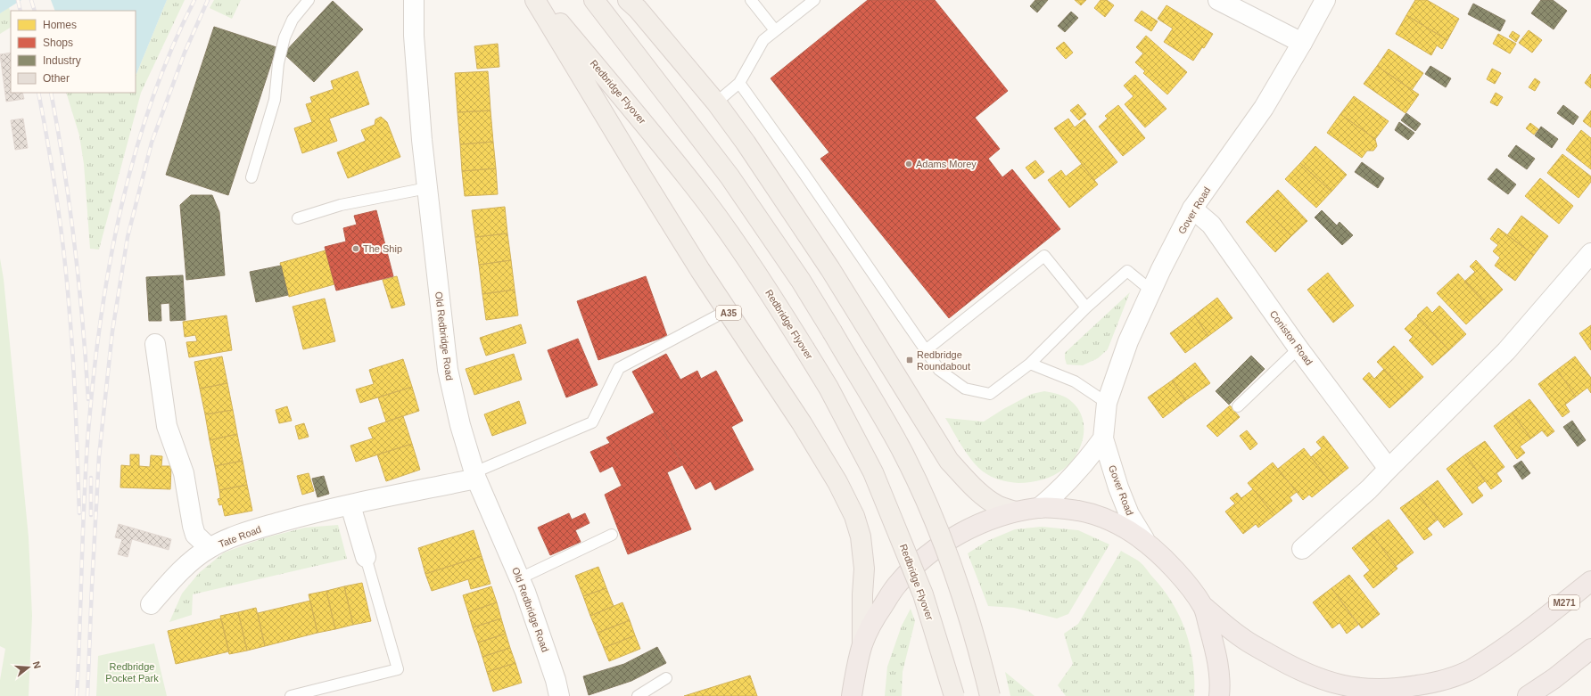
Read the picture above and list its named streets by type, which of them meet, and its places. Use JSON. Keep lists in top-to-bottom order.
{
  "streets": {
    "highway": ["M271"],
    "main road": ["Redbridge Flyover", "A35"],
    "street": [
      "Gover Road",
      "Old Redbridge Road",
      "Coniston Road",
      "Tate Road"
    ]
  },
  "crossings": [
    ["Gover Road", "Coniston Road"],
    ["Old Redbridge Road", "Tate Road"]
  ],
  "parks": ["Redbridge Pocket Park"],
  "places": {
    "other": ["Adams Morey", "The Ship"],
    "transit": ["Redbridge Roundabout"]
  },
  "legend": [
    "Homes",
    "Shops",
    "Industry",
    "Other"
  ],
  "north": "right"
}
